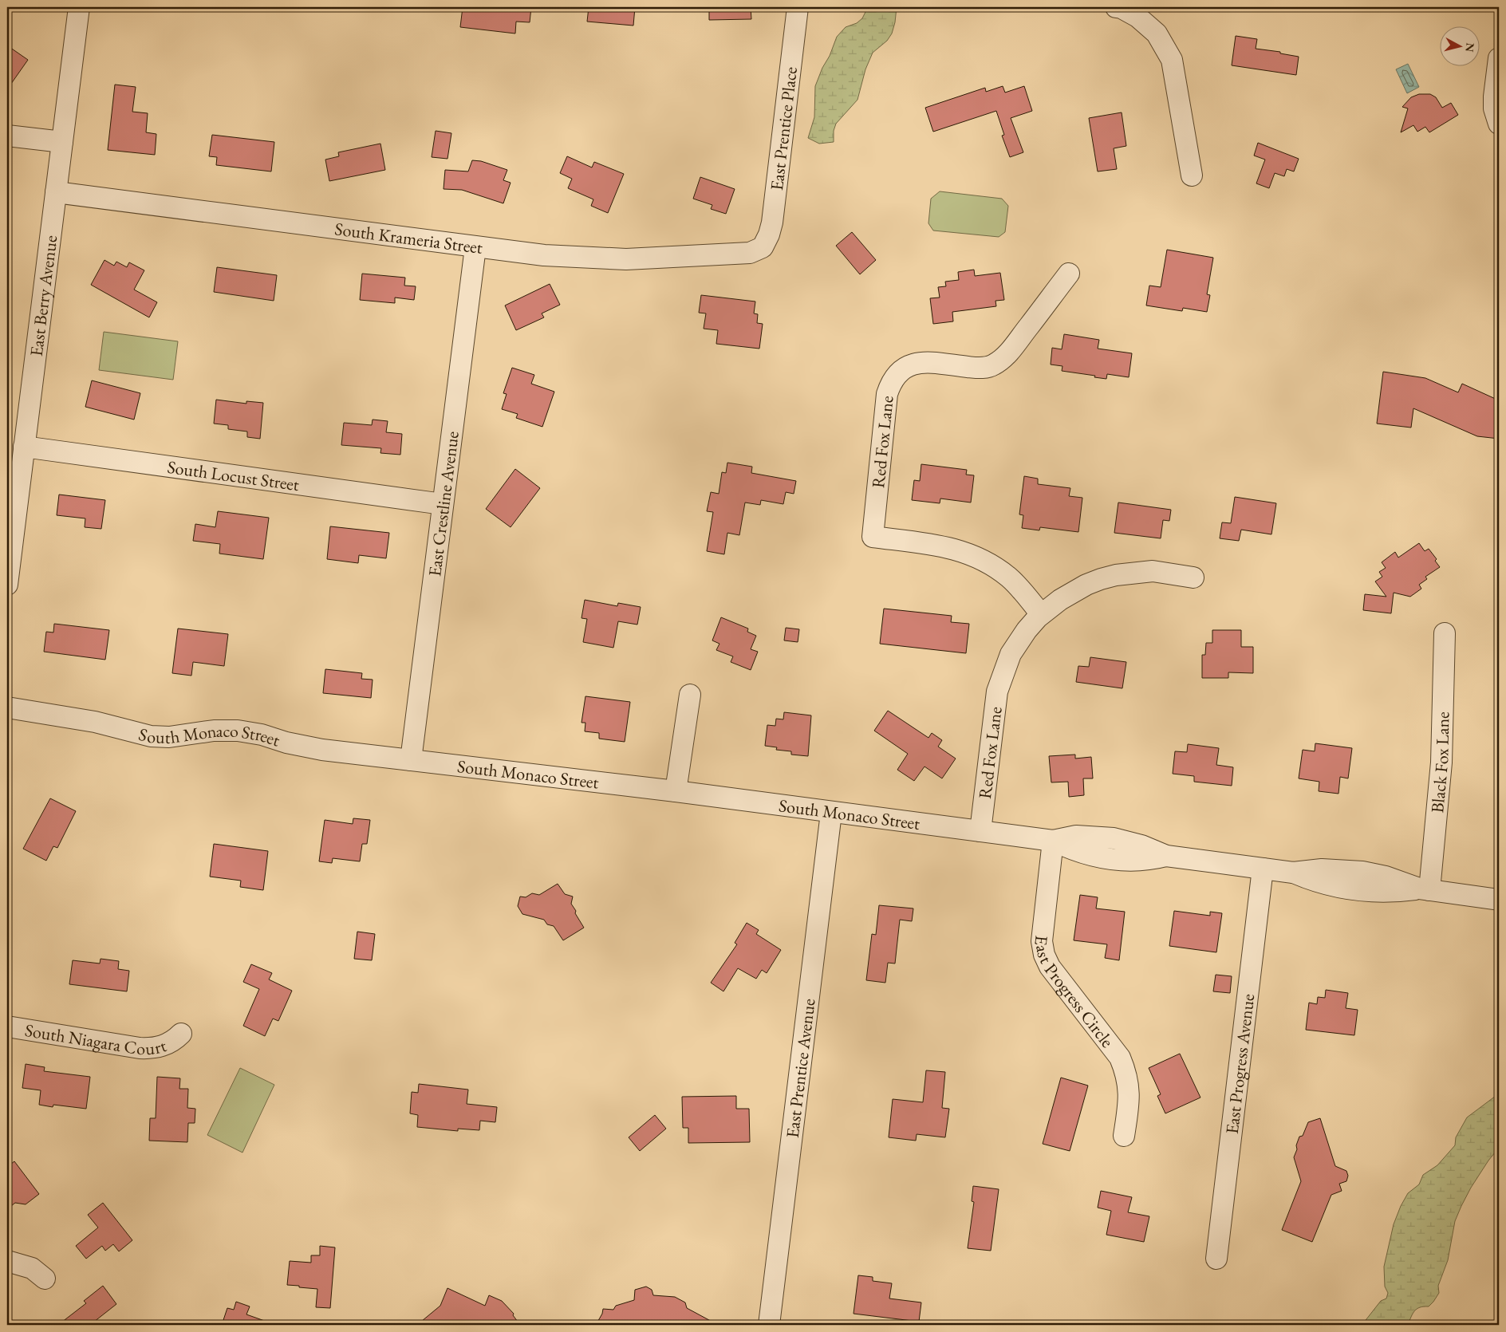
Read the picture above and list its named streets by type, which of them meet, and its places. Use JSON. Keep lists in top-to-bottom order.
{
  "streets": {
    "street": [
      "East Prentice Place",
      "South Krameria Street",
      "East Berry Avenue",
      "Red Fox Lane",
      "South Locust Street",
      "East Crestline Avenue",
      "South Monaco Street",
      "Black Fox Lane",
      "East Progress Circle",
      "South Niagara Court",
      "East Progress Avenue",
      "East Prentice Avenue"
    ]
  },
  "crossings": [
    ["East Prentice Place", "South Krameria Street"],
    ["South Krameria Street", "East Berry Avenue"],
    ["South Krameria Street", "East Crestline Avenue"],
    ["East Berry Avenue", "South Locust Street"],
    ["Red Fox Lane", "South Monaco Street"],
    ["South Locust Street", "East Crestline Avenue"],
    ["East Crestline Avenue", "South Monaco Street"],
    ["South Monaco Street", "Black Fox Lane"],
    ["South Monaco Street", "East Progress Circle"],
    ["South Monaco Street", "East Progress Avenue"],
    ["South Monaco Street", "East Prentice Avenue"]
  ],
  "north": "right"
}
